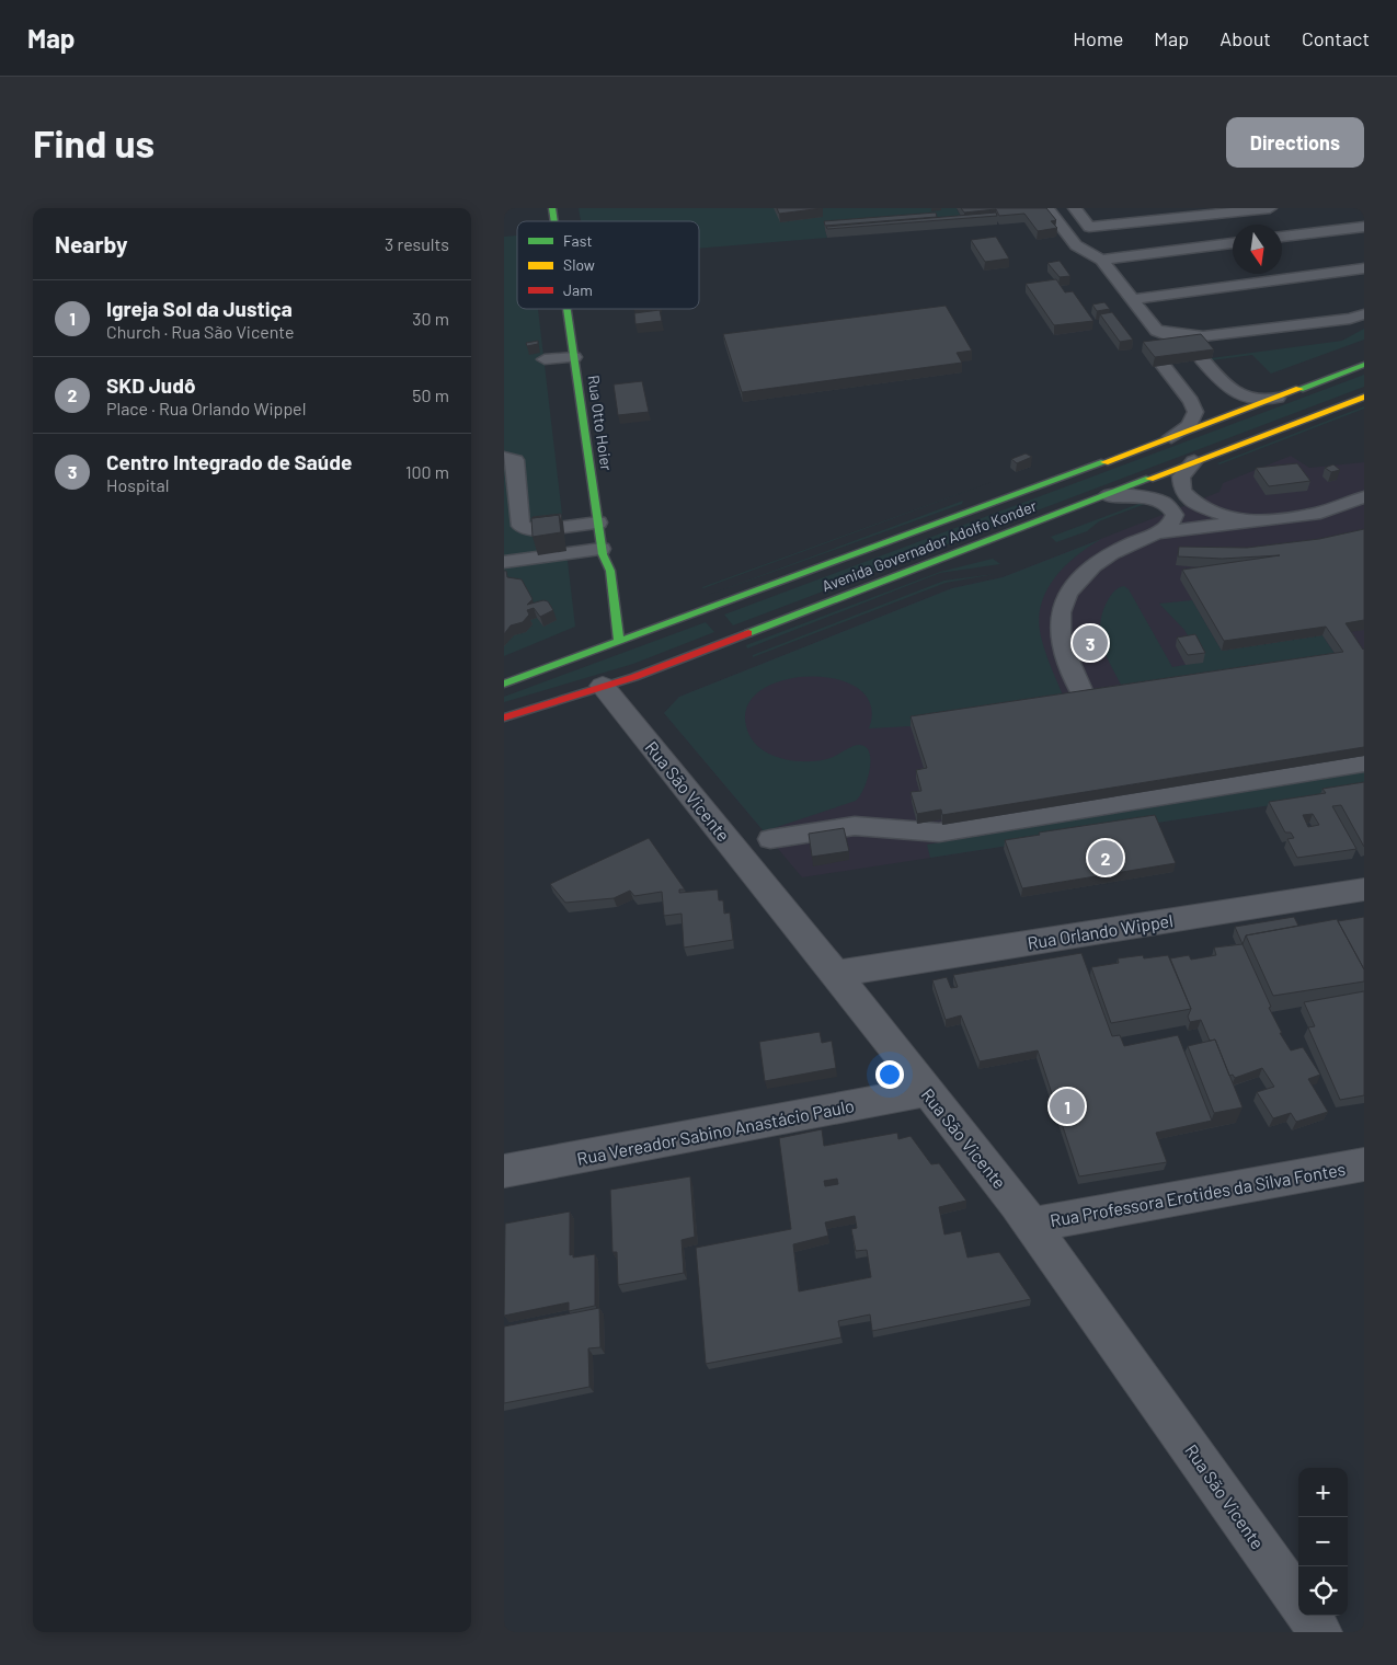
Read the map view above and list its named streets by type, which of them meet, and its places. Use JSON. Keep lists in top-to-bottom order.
{
  "streets": {
    "main road": ["Rua Otto Hoier", "Avenida Governador Adolfo Konder"],
    "street": [
      "Rua São Vicente",
      "Rua Orlando Wippel",
      "Rua Vereador Sabino Anastácio Paulo",
      "Rua Professora Erotides da Silva Fontes"
    ]
  },
  "crossings": [
    ["Rua Otto Hoier", "Avenida Governador Adolfo Konder"],
    ["Avenida Governador Adolfo Konder", "Rua São Vicente"],
    ["Rua São Vicente", "Rua Orlando Wippel"],
    ["Rua São Vicente", "Rua Vereador Sabino Anastácio Paulo"],
    ["Rua São Vicente", "Rua Professora Erotides da Silva Fontes"]
  ],
  "legend": ["Fast", "Slow", "Jam"],
  "north": "bottom",
  "page": {
    "header": "Map",
    "nav": [
      "Home",
      "Map",
      "About",
      "Contact"
    ],
    "buttons": "Directions",
    "title": "Find us",
    "heading": ["Nearby", "3 results"],
    "list": [
      {
        "mark": "1",
        "name": "Igreja Sol da Justiça",
        "note": "Church · Rua São Vicente",
        "value": "30 m"
      },
      {
        "mark": "2",
        "name": "SKD Judô",
        "note": "Place · Rua Orlando Wippel",
        "value": "50 m"
      },
      {
        "mark": "3",
        "name": "Centro Integrado de Saúde",
        "note": "Hospital",
        "value": "100 m"
      }
    ],
    "pins": ["3", "2", "1"],
    "map_buttons": ["+", "−"]
  }
}
